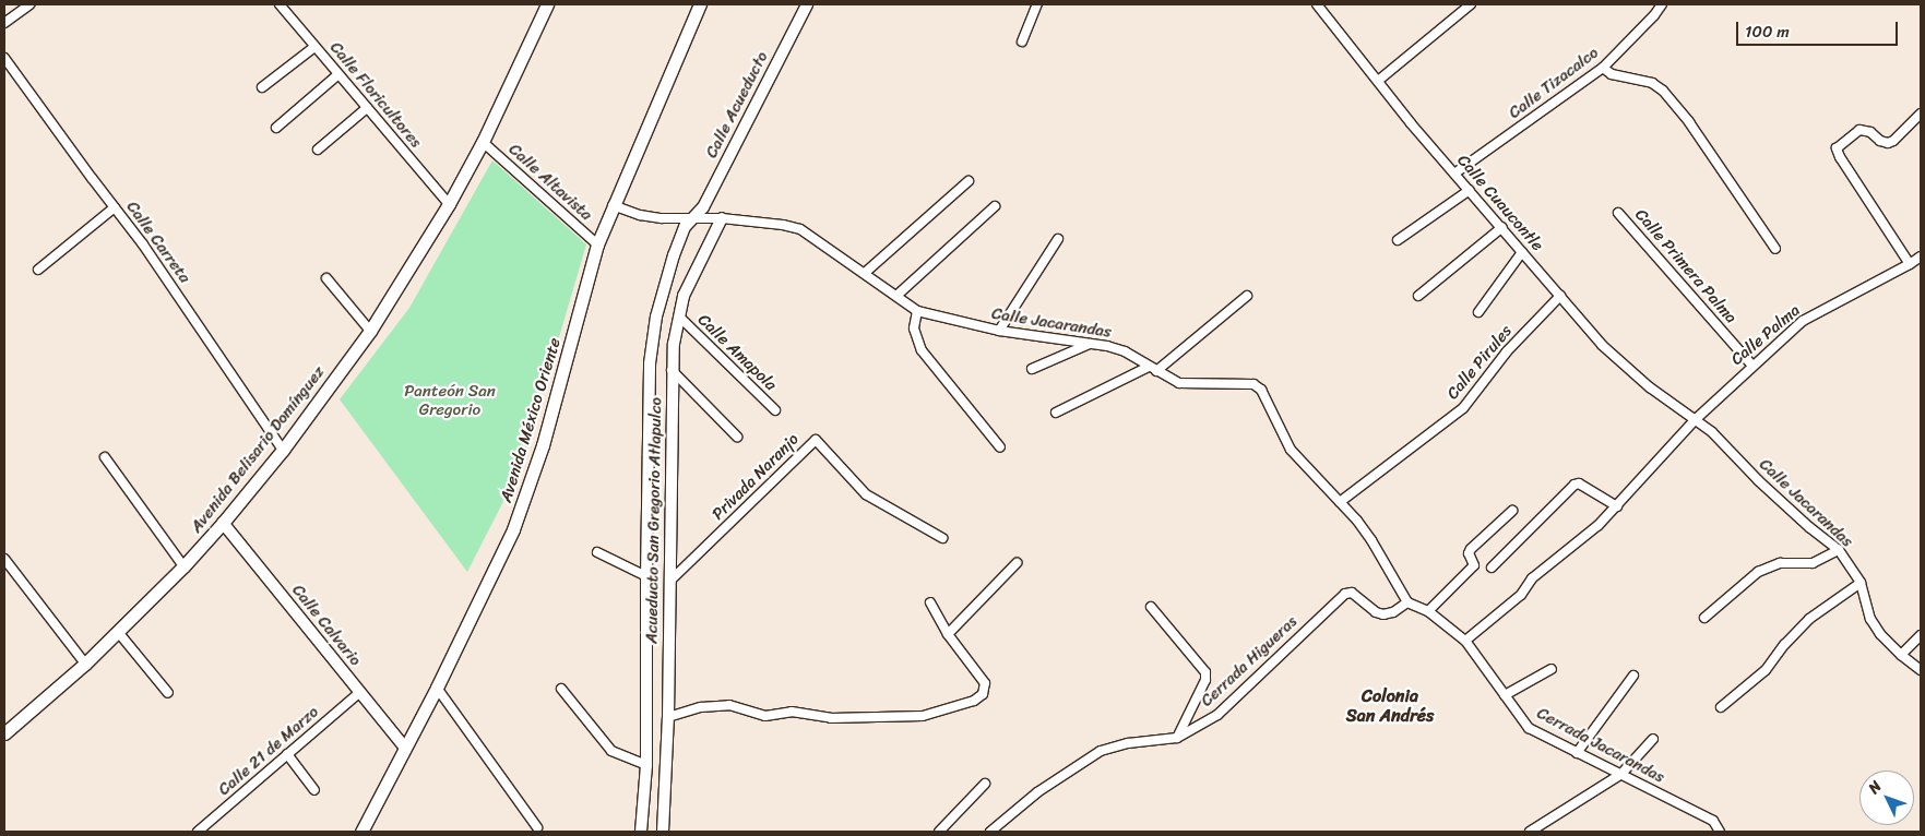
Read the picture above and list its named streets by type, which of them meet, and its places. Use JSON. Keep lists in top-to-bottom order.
{
  "streets": {
    "main road": ["Avenida México Oriente", "Avenida Belisario Domínguez"],
    "street": [
      "Calle Tizacalco",
      "Calle Floricultores",
      "Calle Acueducto",
      "Calle Altavista",
      "Calle Cuaucontle",
      "Calle Carreta",
      "Calle Primera Palma",
      "Calle Jacarandas",
      "Calle Palma",
      "Calle Amapola",
      "Calle Pirules",
      "Privada Naranjo",
      "Acueducto San Gregorio Atlapulco",
      "Calle Calvario",
      "Cerrada Higueras",
      "Cerrada Jacarandas",
      "Calle 21 de Marzo"
    ]
  },
  "crossings": [
    ["Calle Tizacalco", "Calle Cuaucontle"],
    ["Calle Floricultores", "Avenida Belisario Domínguez"],
    ["Calle Acueducto", "Calle Altavista"],
    ["Calle Acueducto", "Acueducto San Gregorio Atlapulco"],
    ["Calle Altavista", "Calle Jacarandas"],
    ["Calle Altavista", "Avenida México Oriente"],
    ["Calle Altavista", "Avenida Belisario Domínguez"],
    ["Calle Altavista", "Acueducto San Gregorio Atlapulco"],
    ["Calle Cuaucontle", "Calle Jacarandas"],
    ["Calle Cuaucontle", "Calle Pirules"],
    ["Calle Carreta", "Avenida Belisario Domínguez"],
    ["Calle Primera Palma", "Calle Palma"],
    ["Calle Jacarandas", "Calle Palma"],
    ["Calle Jacarandas", "Calle Pirules"],
    ["Calle Jacarandas", "Acueducto San Gregorio Atlapulco"],
    ["Calle Jacarandas", "Cerrada Higueras"],
    ["Calle Palma", "Cerrada Jacarandas"],
    ["Calle Amapola", "Acueducto San Gregorio Atlapulco"],
    ["Avenida México Oriente", "Calle Calvario"],
    ["Avenida Belisario Domínguez", "Calle Calvario"],
    ["Privada Naranjo", "Acueducto San Gregorio Atlapulco"],
    ["Calle Calvario", "Calle 21 de Marzo"]
  ],
  "districts": ["Colonia San Andrés"],
  "parks": ["Panteón San Gregorio"],
  "scale_bar": "100 m",
  "north": "top left"
}
